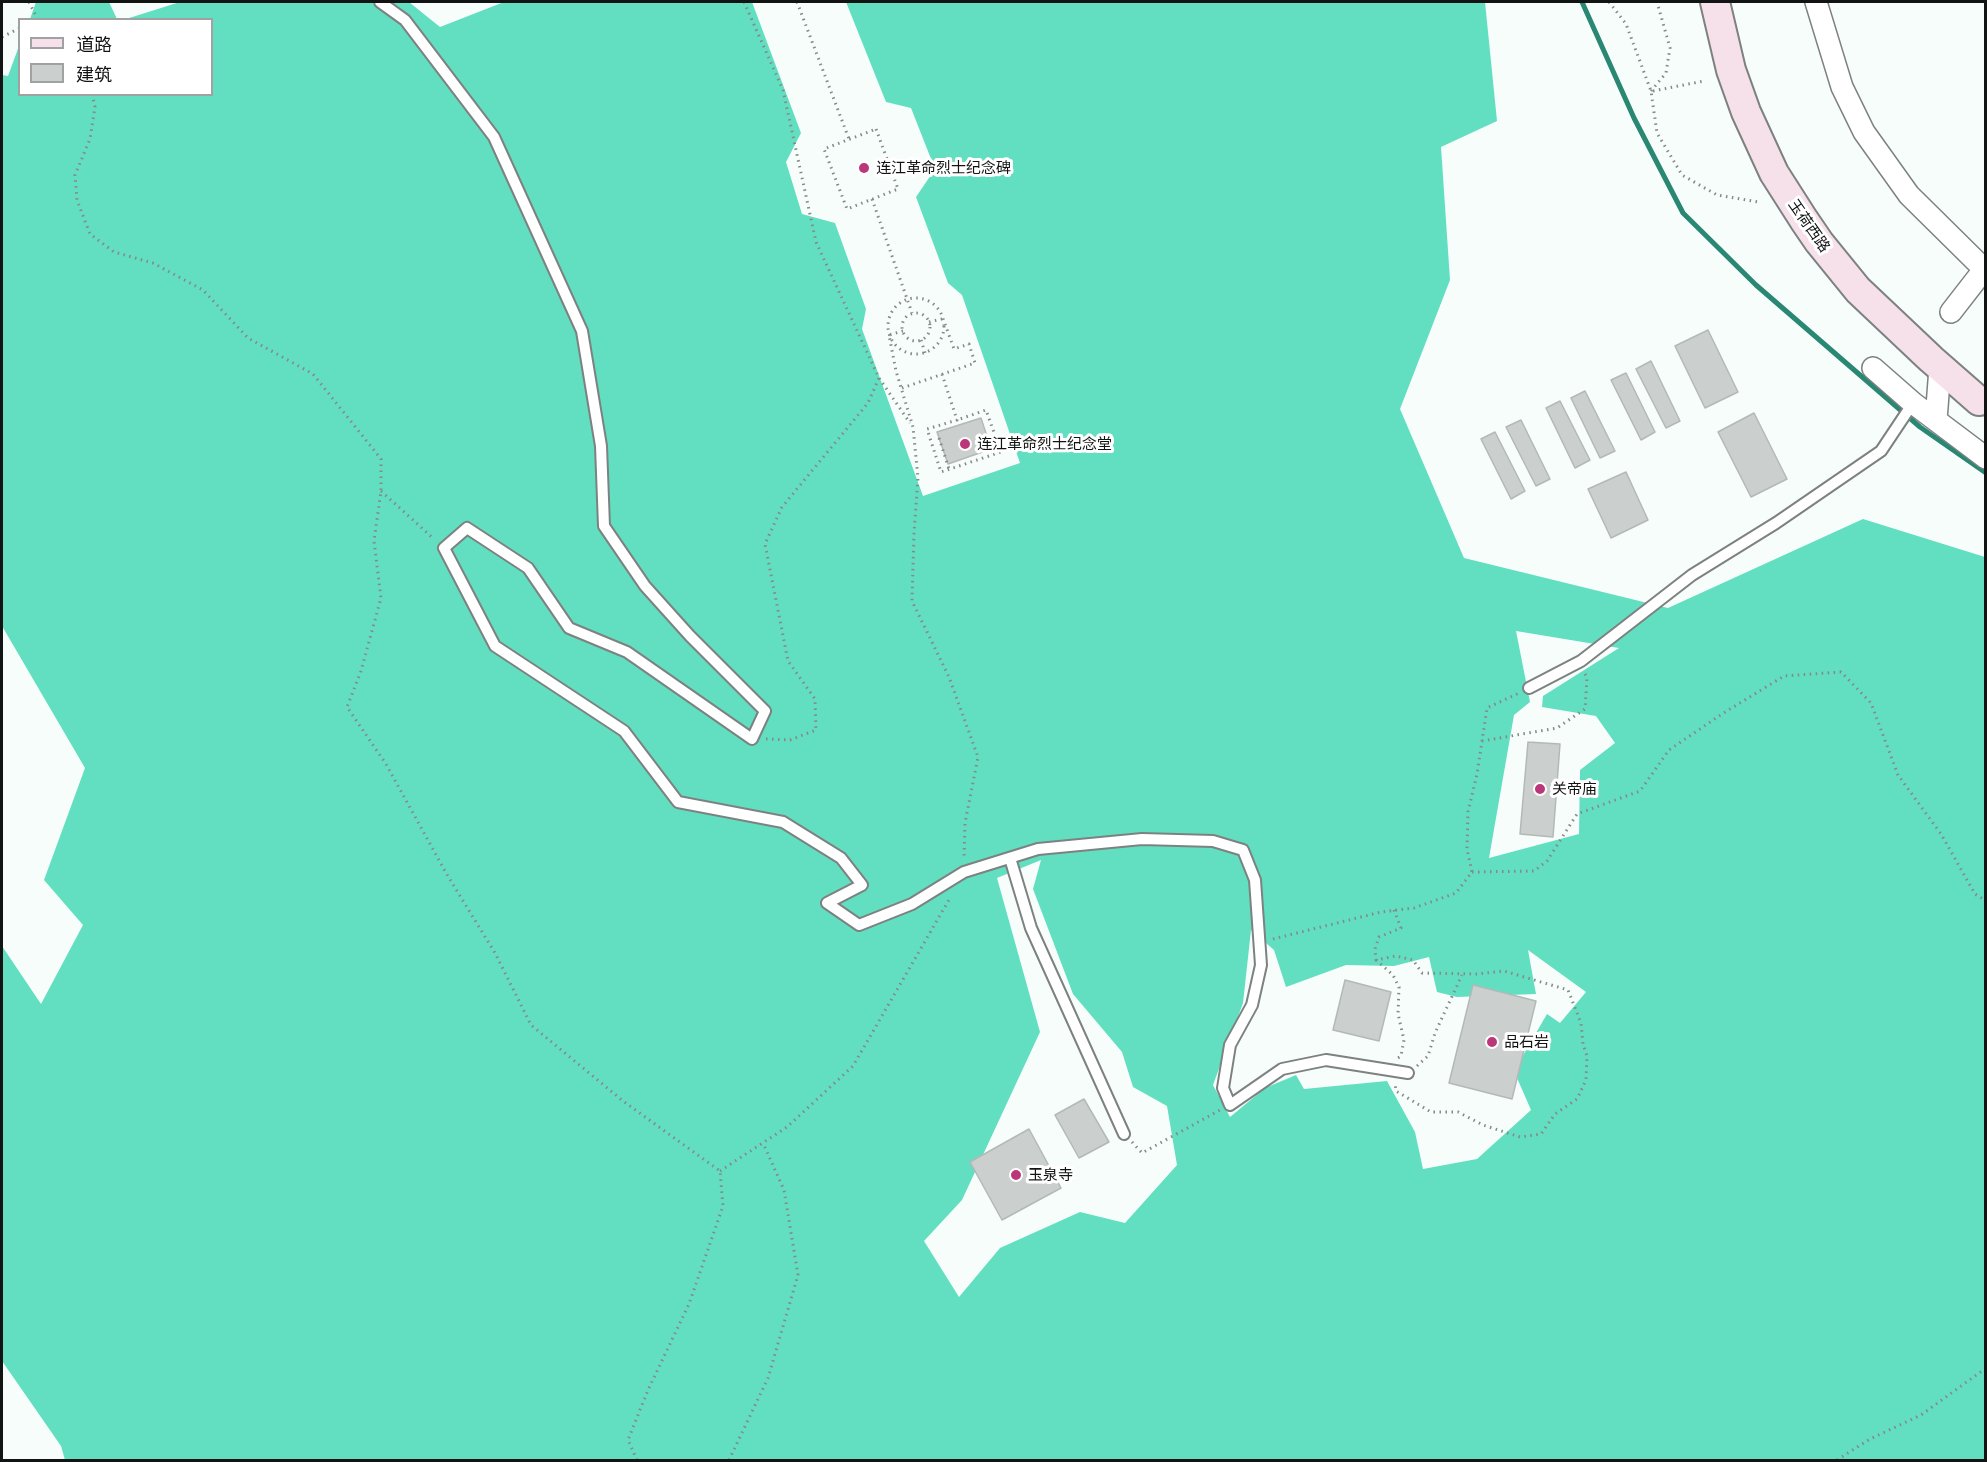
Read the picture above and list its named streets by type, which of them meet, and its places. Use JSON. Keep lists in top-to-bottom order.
{
  "streets": {
    "main road": ["玉荷西路"]
  },
  "places": [
    "连江革命烈士纪念碑",
    "连江革命烈士纪念堂",
    "关帝庙",
    "品石岩",
    "玉泉寺"
  ],
  "legend": ["道路", "建筑"]
}
